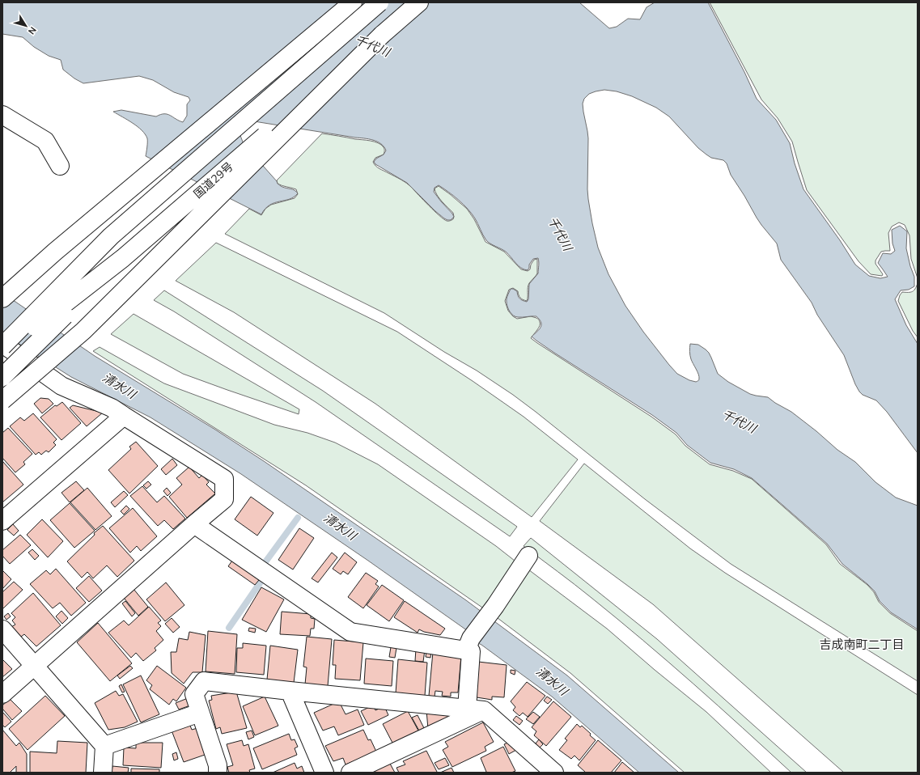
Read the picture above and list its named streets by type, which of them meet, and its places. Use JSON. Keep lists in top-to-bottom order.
{
  "streets": {
    "main road": ["国道29号"]
  },
  "districts": ["吉成南町二丁目"],
  "water": ["千代川", "清水川"],
  "north": "bottom right"
}
